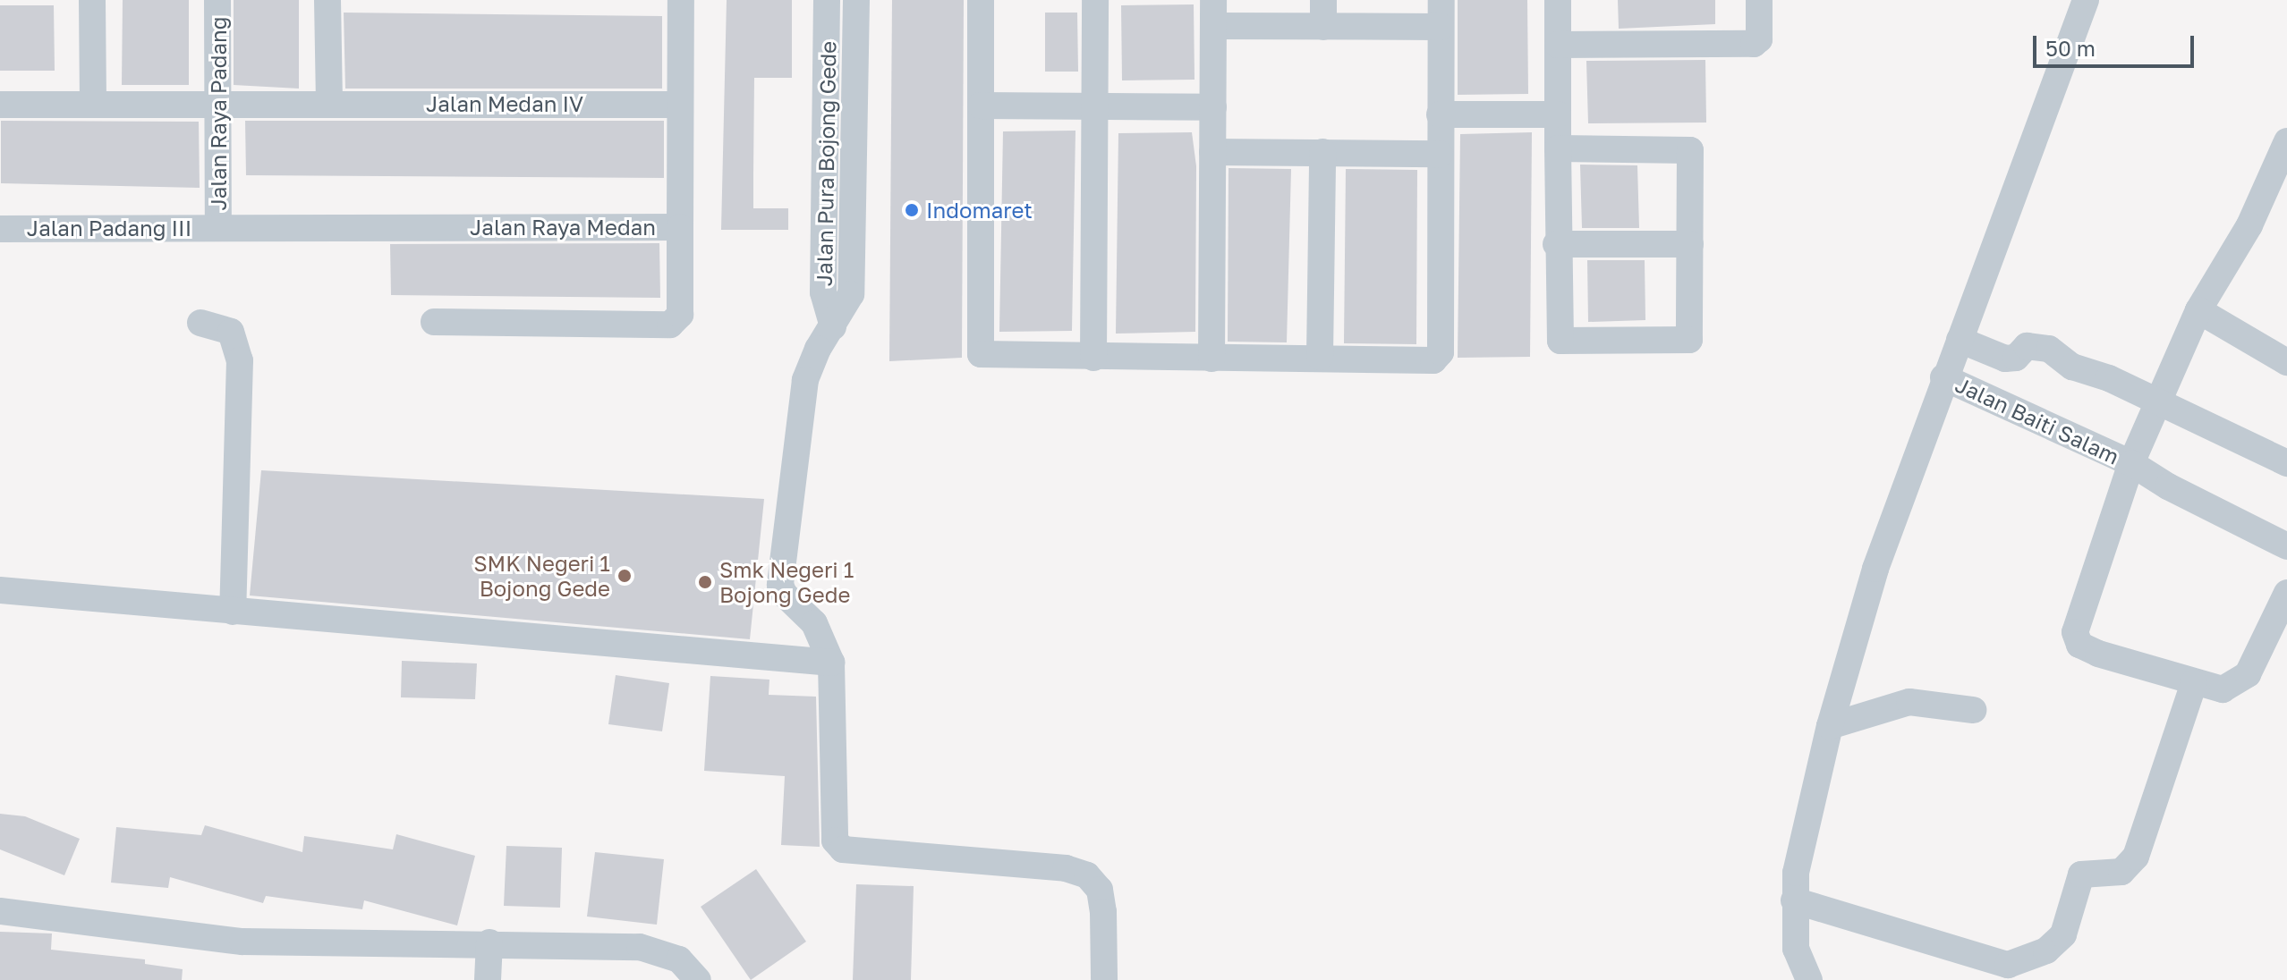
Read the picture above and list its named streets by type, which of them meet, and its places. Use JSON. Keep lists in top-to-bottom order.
{
  "streets": {
    "street": [
      "Jalan Medan IV",
      "Jalan Raya Padang",
      "Jalan Pura Bojong Gede",
      "Jalan Raya Medan",
      "Jalan Padang III",
      "Jalan Baiti Salam"
    ]
  },
  "crossings": [
    ["Jalan Medan IV", "Jalan Raya Padang"],
    ["Jalan Medan IV", "Jalan Raya Medan"],
    ["Jalan Raya Padang", "Jalan Raya Medan"],
    ["Jalan Raya Padang", "Jalan Padang III"],
    ["Jalan Raya Medan", "Jalan Padang III"]
  ],
  "places": ["Indomaret", "SMK Negeri 1 Bojong Gede", "Smk Negeri 1 Bojong Gede"],
  "scale_bar": "50 m"
}
